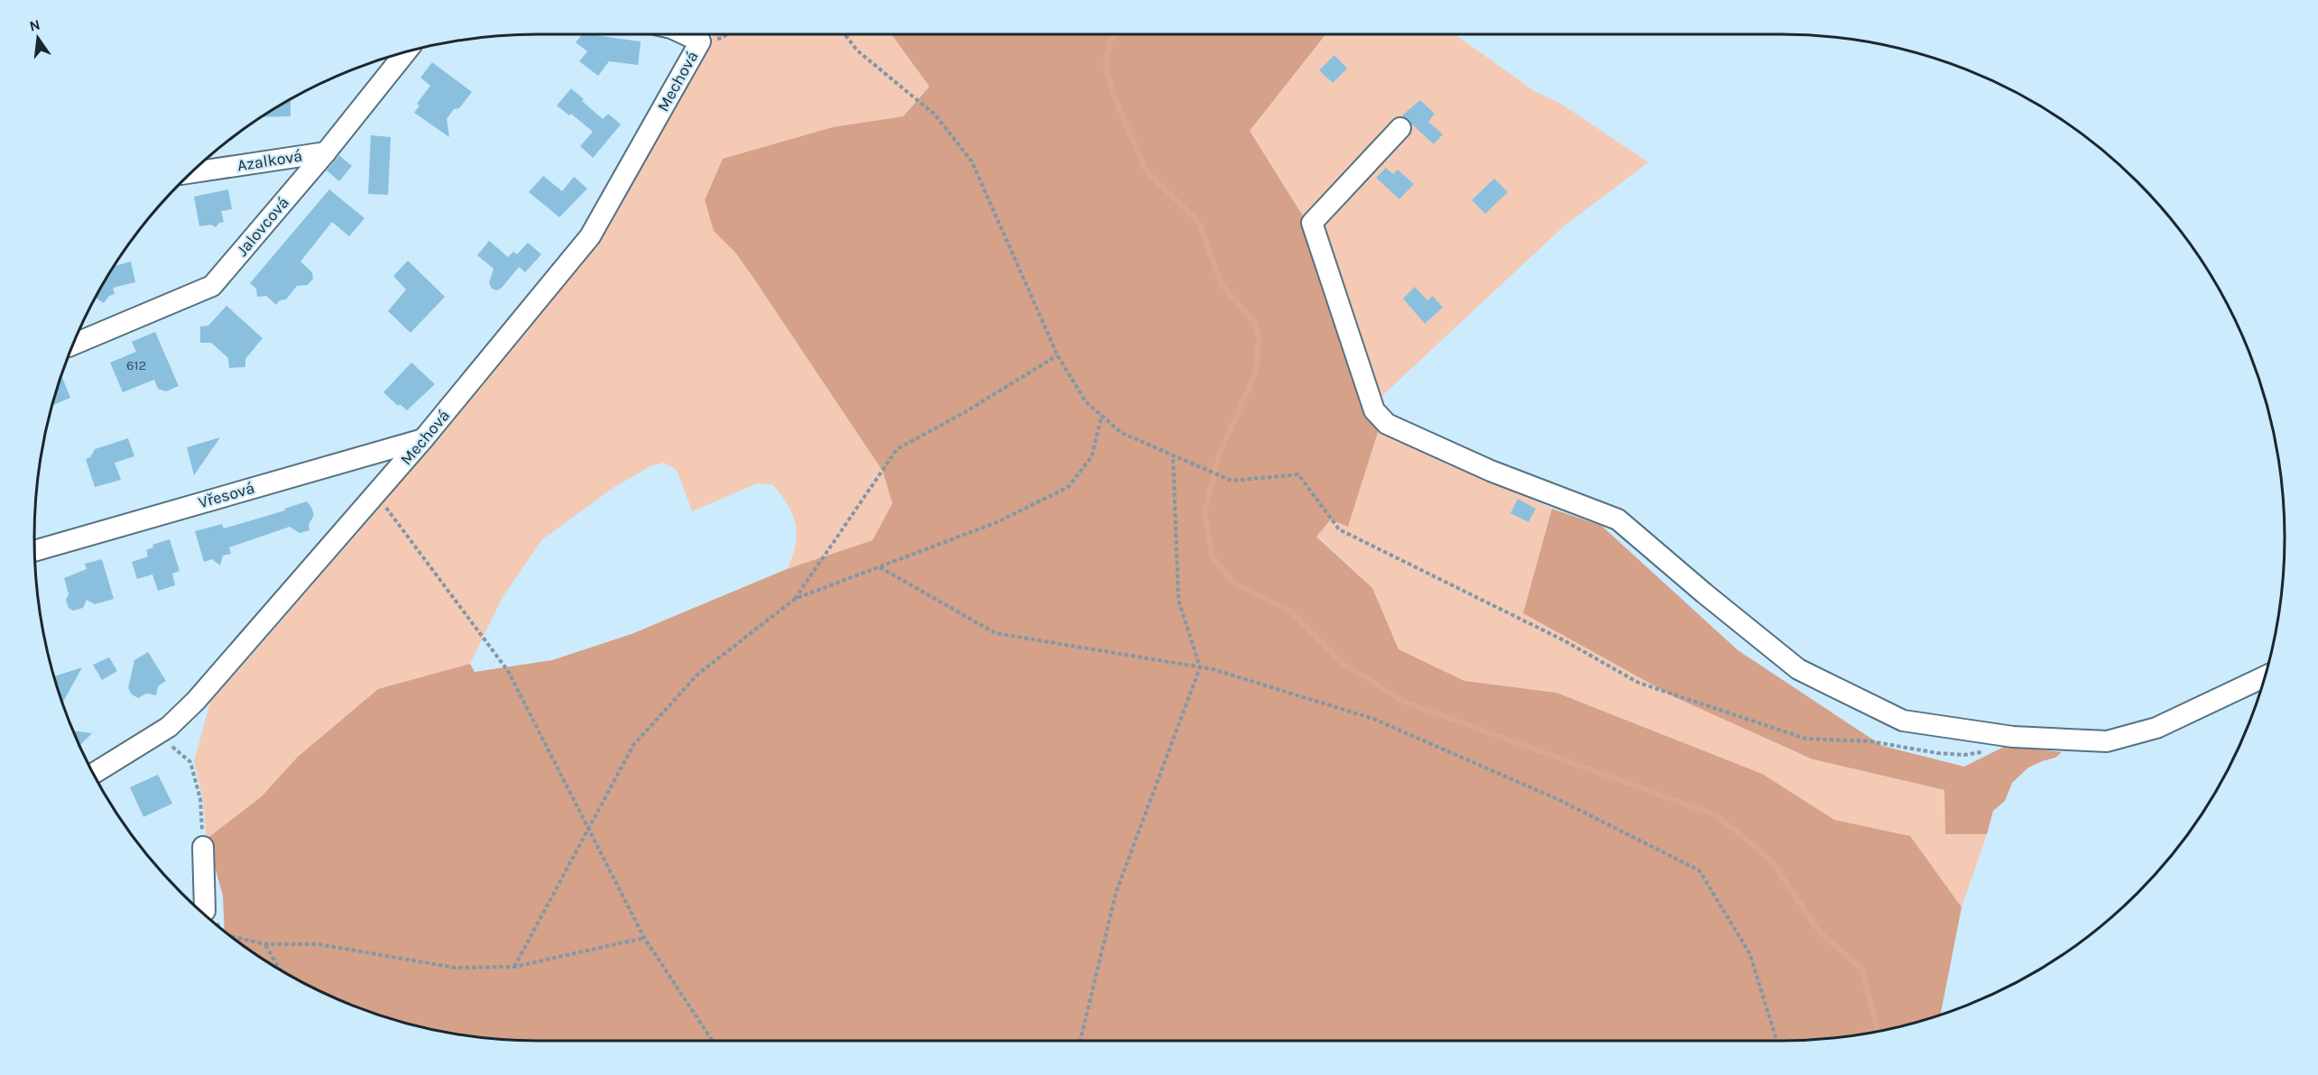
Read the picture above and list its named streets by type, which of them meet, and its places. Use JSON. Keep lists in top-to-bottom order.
{
  "streets": {
    "street": [
      "Mechová",
      "Azalková",
      "Jalovcová",
      "Vřesová"
    ]
  },
  "crossings": [
    ["Mechová", "Vřesová"],
    ["Azalková", "Jalovcová"]
  ],
  "house_numbers": ["612"],
  "north": "top"
}
